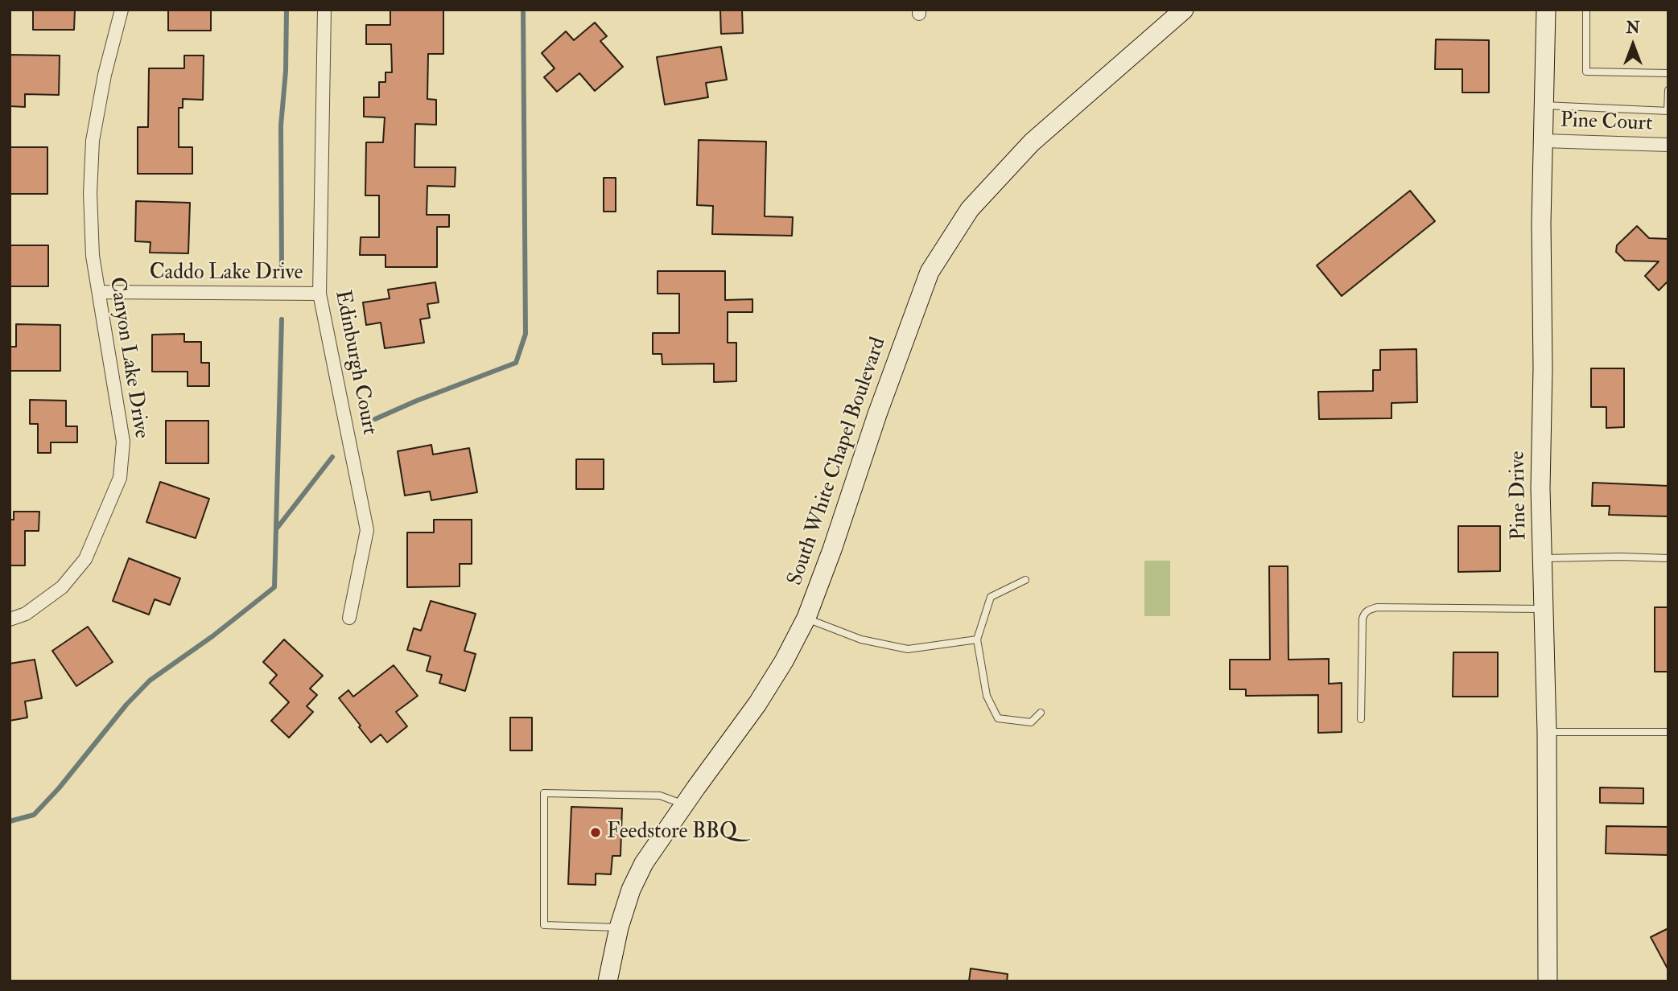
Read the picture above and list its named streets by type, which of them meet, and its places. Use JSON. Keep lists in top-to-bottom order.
{
  "streets": {
    "main road": ["South White Chapel Boulevard", "Pine Drive"],
    "street": [
      "Pine Court",
      "Caddo Lake Drive",
      "Canyon Lake Drive",
      "Edinburgh Court"
    ]
  },
  "crossings": [
    ["Pine Court", "Pine Drive"],
    ["Caddo Lake Drive", "Canyon Lake Drive"],
    ["Caddo Lake Drive", "Edinburgh Court"]
  ],
  "places": ["Feedstore BBQ"],
  "north": "top"
}
